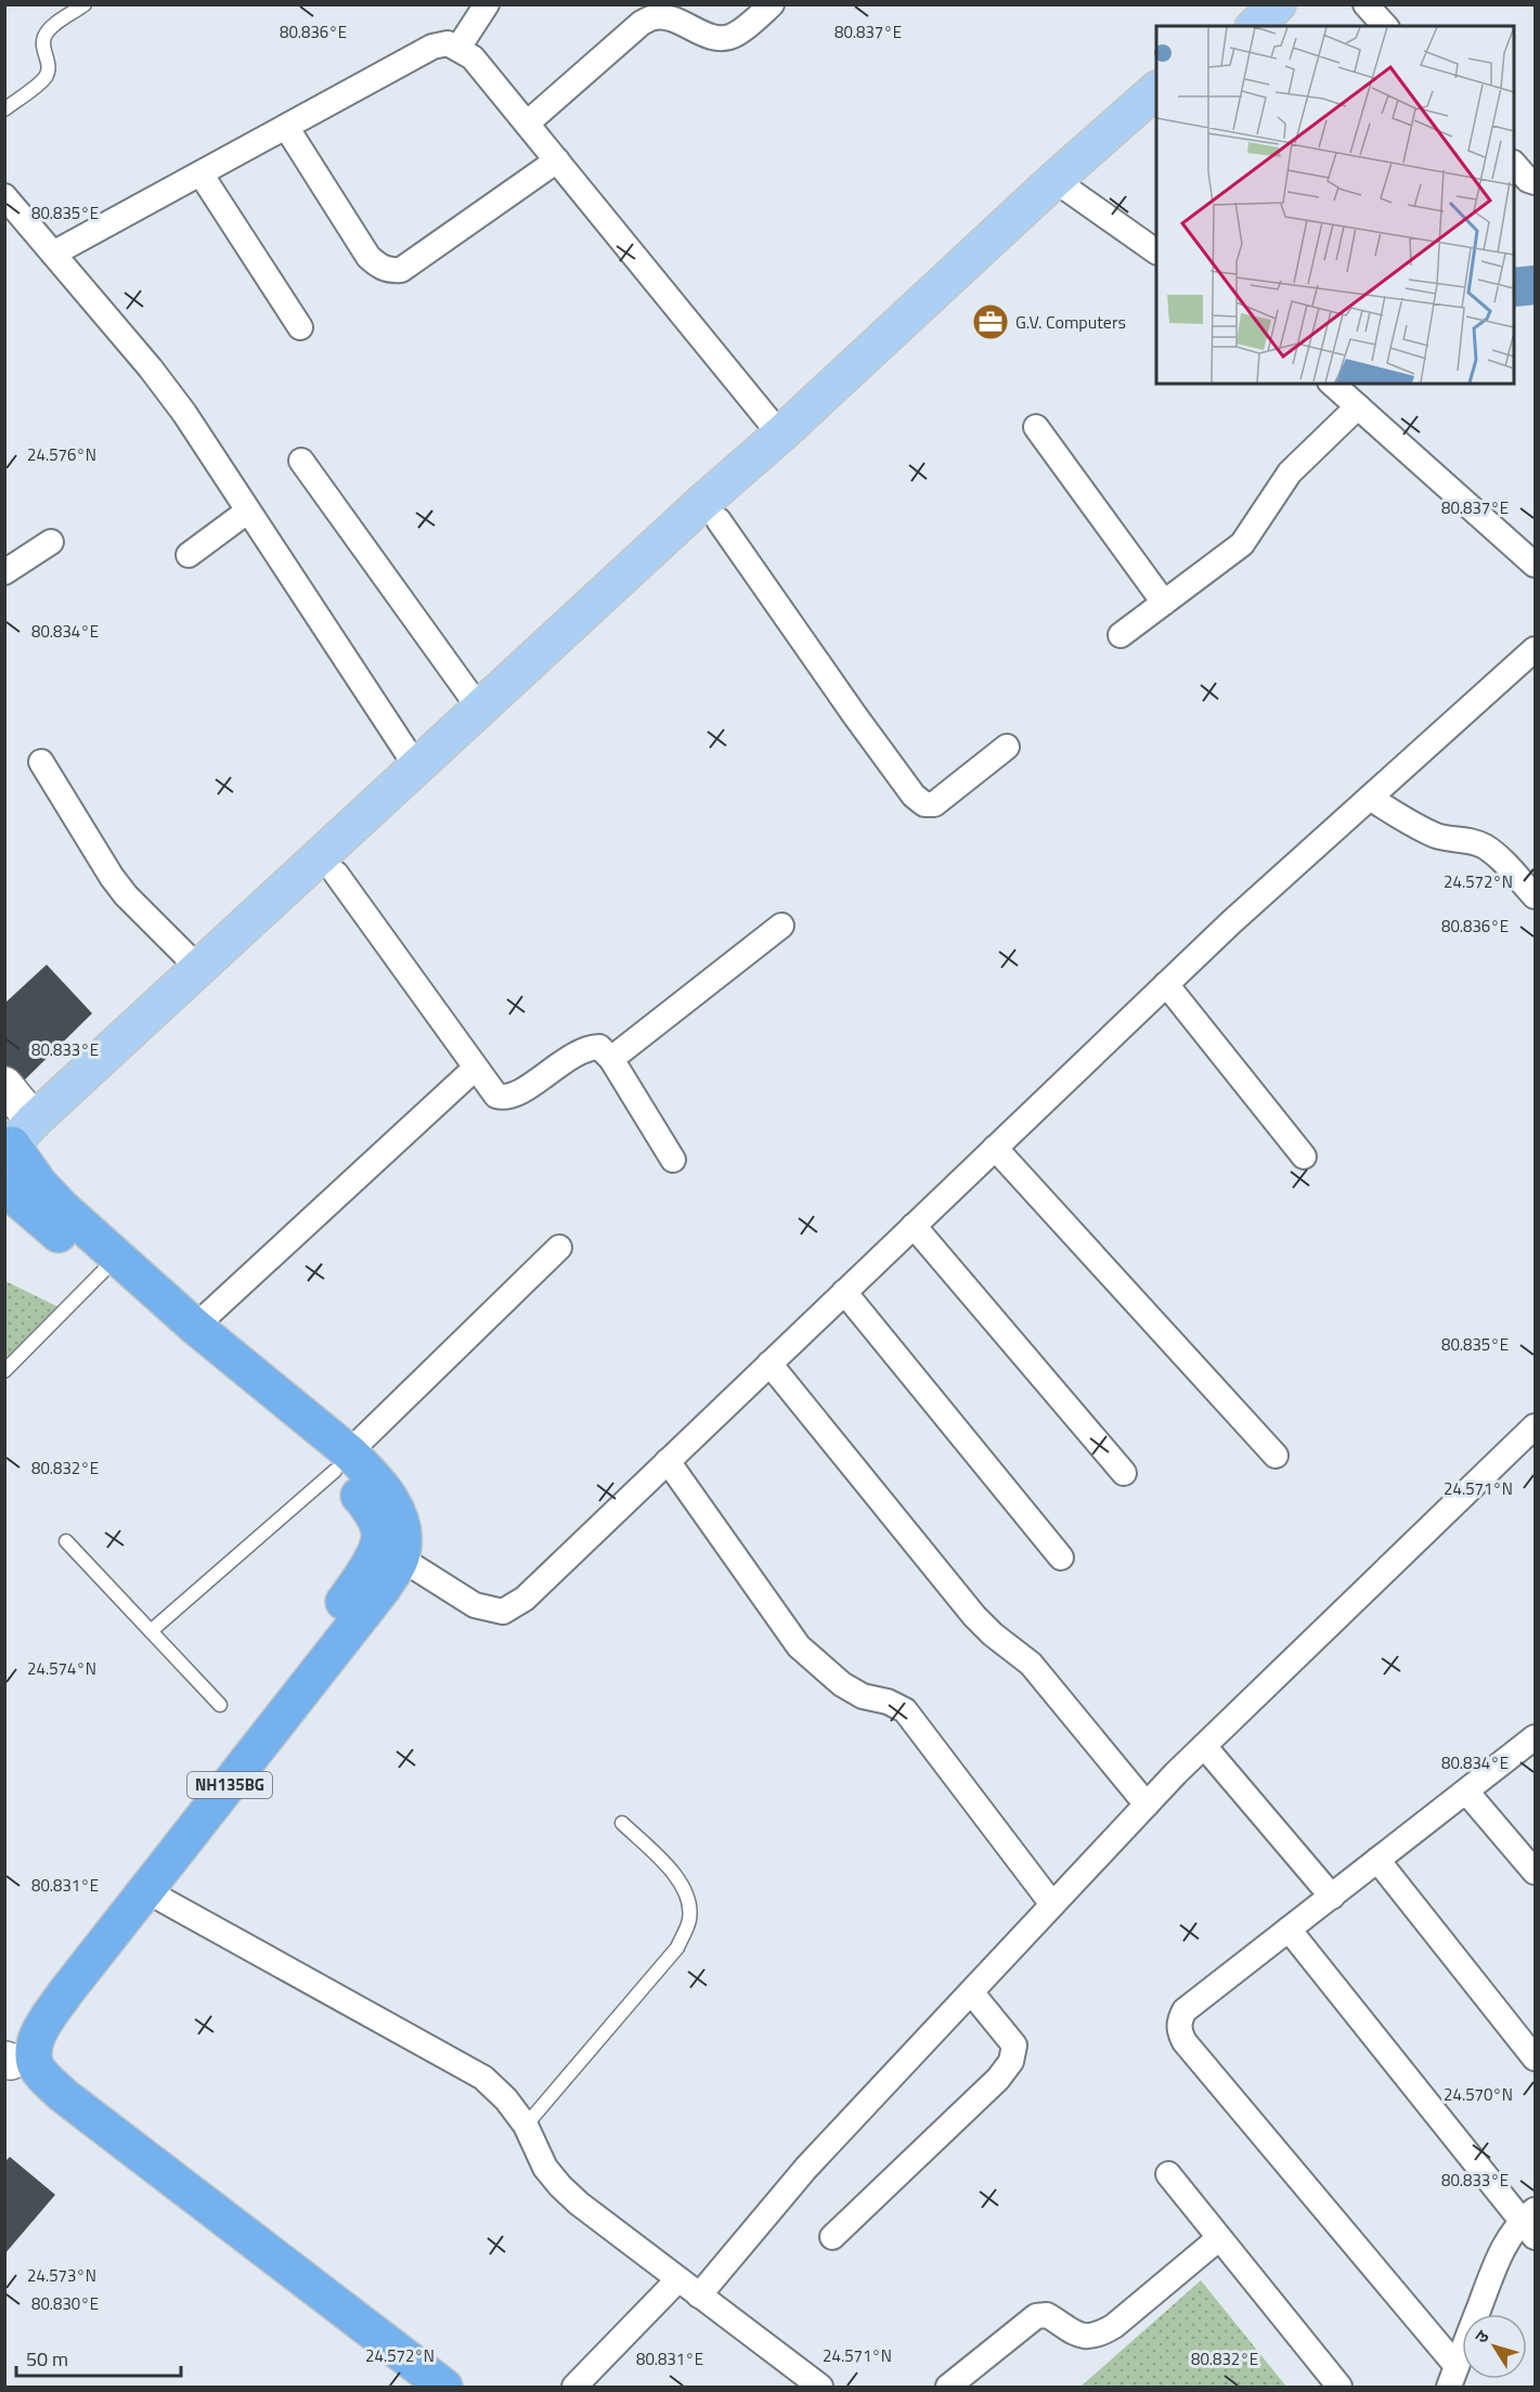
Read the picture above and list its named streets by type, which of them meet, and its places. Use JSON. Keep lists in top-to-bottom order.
{
  "streets": {
    "highway": ["NH135BG"]
  },
  "places": {
    "office": ["G.V. Computers"]
  },
  "scale_bar": "50 m",
  "north": "top left",
  "coordinates": [
    "80.836°E",
    "80.837°E",
    "80.835°E",
    "24.576°N",
    "80.834°E",
    "24.572°N",
    "80.833°E",
    "80.832°E",
    "24.571°N",
    "24.574°N",
    "80.831°E",
    "24.570°N",
    "24.573°N",
    "80.830°E"
  ]
}
